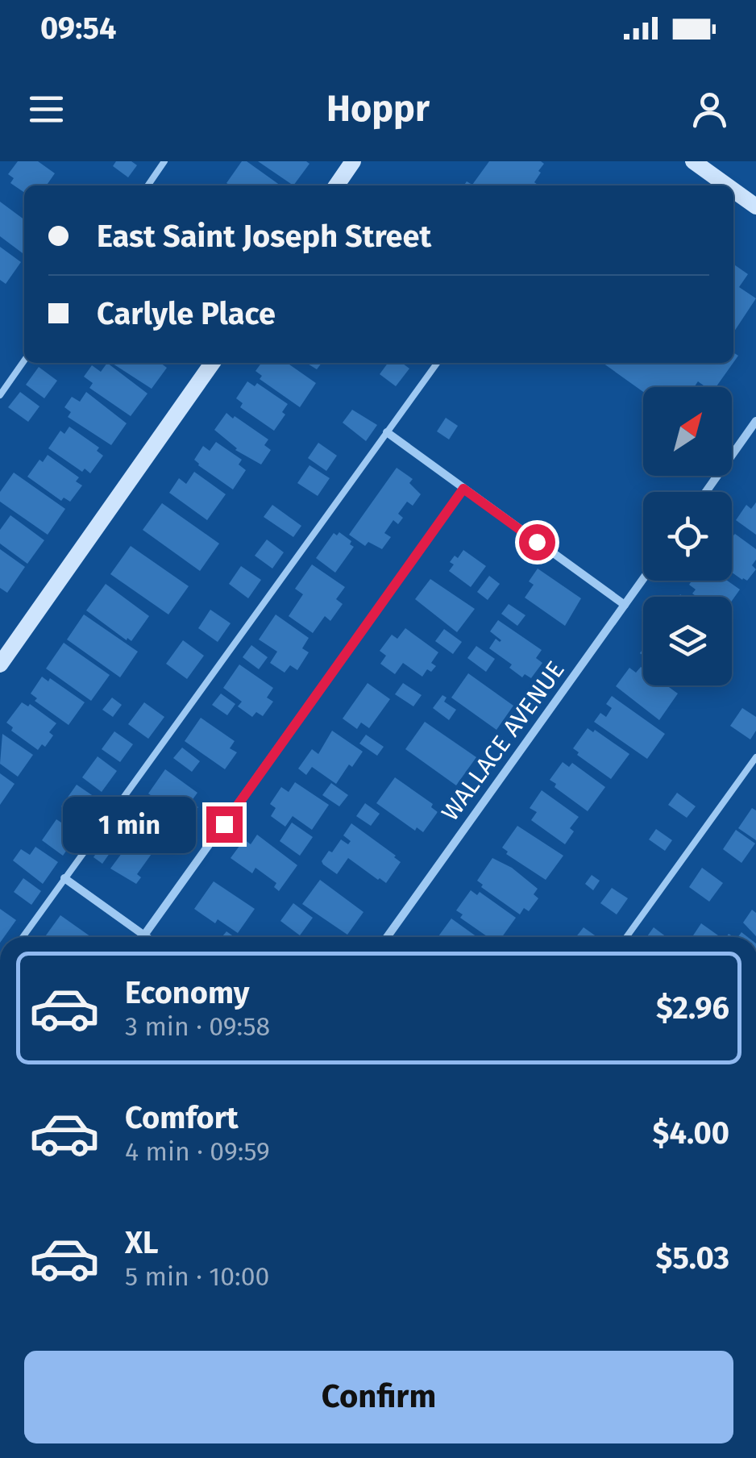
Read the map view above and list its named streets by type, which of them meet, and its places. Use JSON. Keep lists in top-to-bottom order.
{
  "streets": {
    "street": ["WALLACE AVENUE"]
  },
  "north": "top right",
  "page": {
    "status": "09:54",
    "header": "Hoppr",
    "banner": ["East Saint Joseph Street", "Carlyle Place"],
    "bubble": "1 min",
    "list": [
      {
        "name": "Economy",
        "note": "3 min · 09:58",
        "value": "$2.96"
      },
      {
        "name": "Comfort",
        "note": "4 min · 09:59",
        "value": "$4.00"
      },
      {
        "name": "XL",
        "note": "5 min · 10:00",
        "value": "$5.03"
      }
    ],
    "buttons": "Confirm"
  }
}
